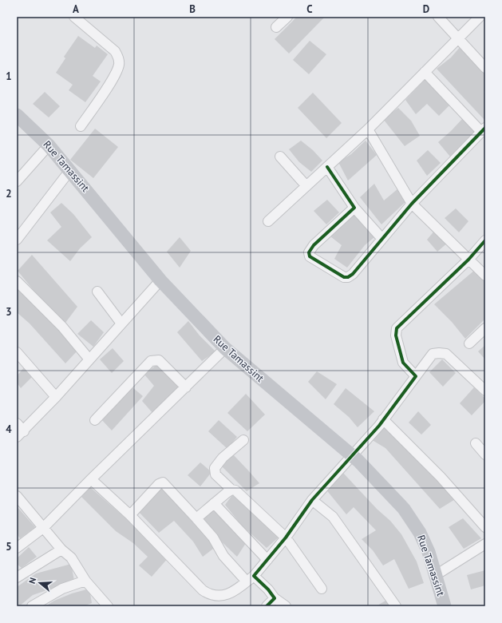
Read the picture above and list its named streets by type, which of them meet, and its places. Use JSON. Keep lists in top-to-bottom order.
{
  "streets": {
    "main road": ["Rue Tamassint"]
  },
  "north": "left",
  "grid": {
    "columns": [
      "A",
      "B",
      "C",
      "D"
    ],
    "rows": [
      "1",
      "2",
      "3",
      "4",
      "5"
    ]
  }
}
